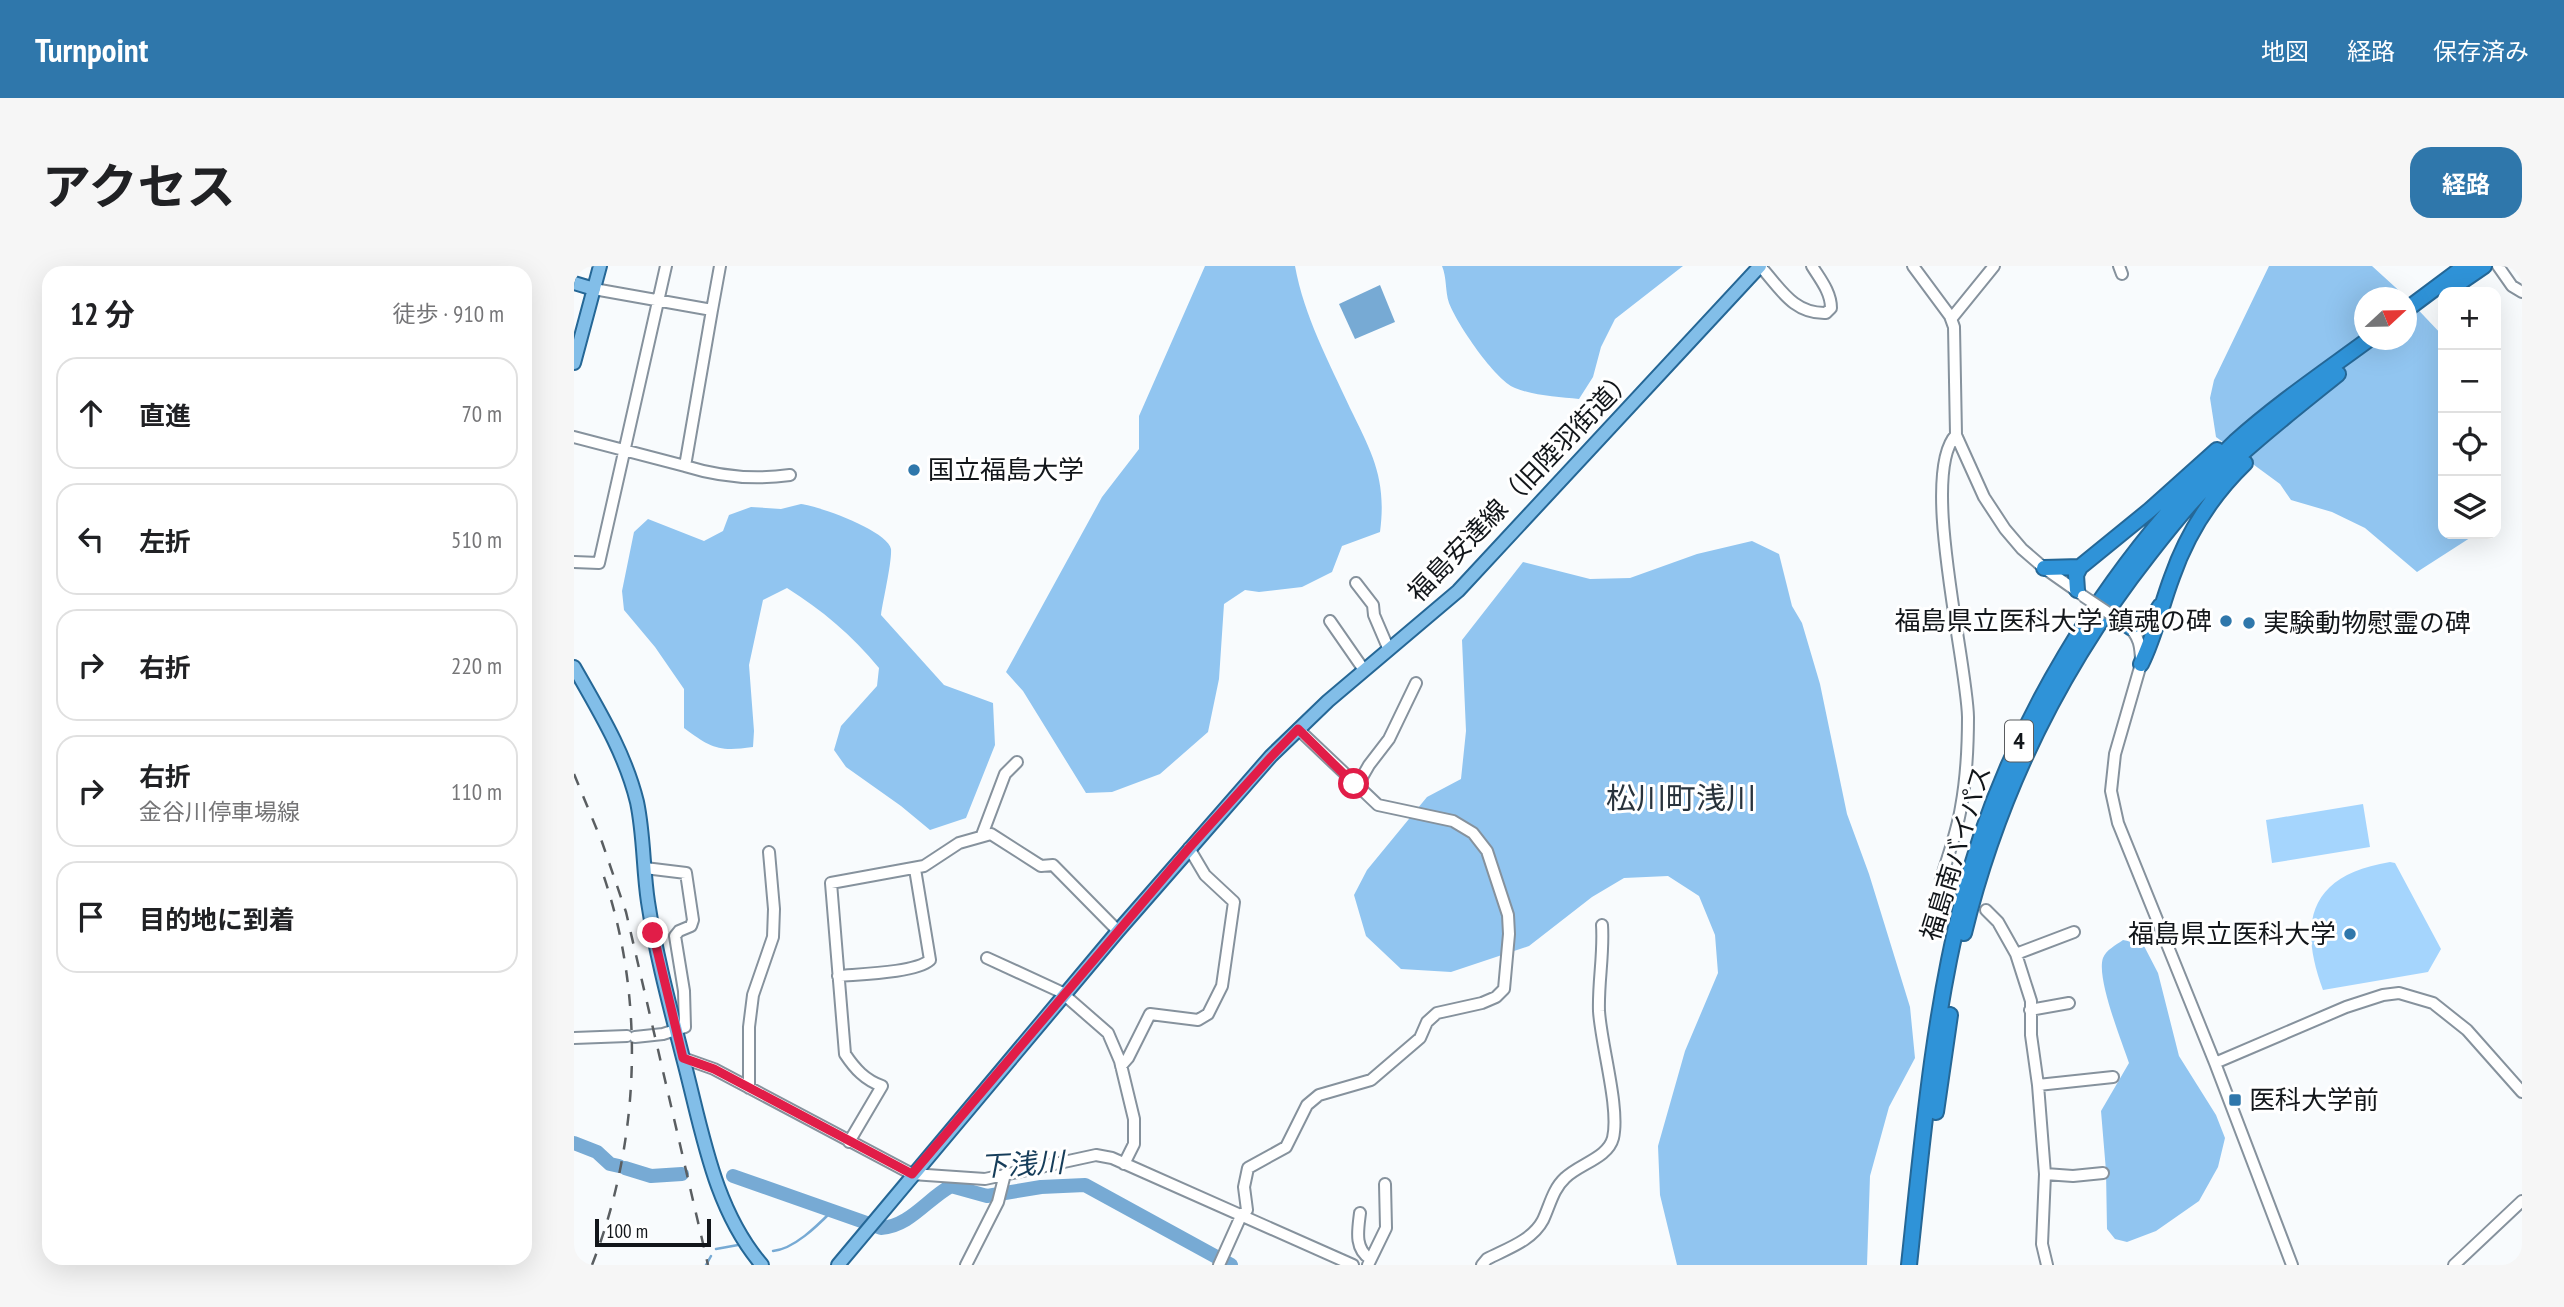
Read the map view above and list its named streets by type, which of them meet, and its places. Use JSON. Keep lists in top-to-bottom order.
{
  "streets": {
    "highway": ["4", "福島南バイパス"],
    "main road": ["福島安達線（旧陸羽街道）"]
  },
  "districts": ["松川町浅川"],
  "water": ["下浅川"],
  "places": {
    "other": [
      "国立福島大学",
      "福島県立医科大学 鎮魂の碑",
      "実験動物慰霊の碑",
      "福島県立医科大学"
    ],
    "transit": ["医科大学前"]
  },
  "scale_bar": "100 m",
  "north": "right",
  "page": {
    "header": "Turnpoint",
    "nav": ["地図", "経路", "保存済み"],
    "title": "アクセス",
    "buttons": "経路",
    "heading": ["12 分", "徒歩 · 910 m"],
    "map_buttons": ["+", "−"],
    "list": [
      ["直進", "70 m"],
      ["左折", "510 m"],
      ["右折", "220 m"],
      ["右折", "金谷川停車場線", "110 m"],
      "目的地に到着"
    ],
    "scale": "100 m"
  }
}
